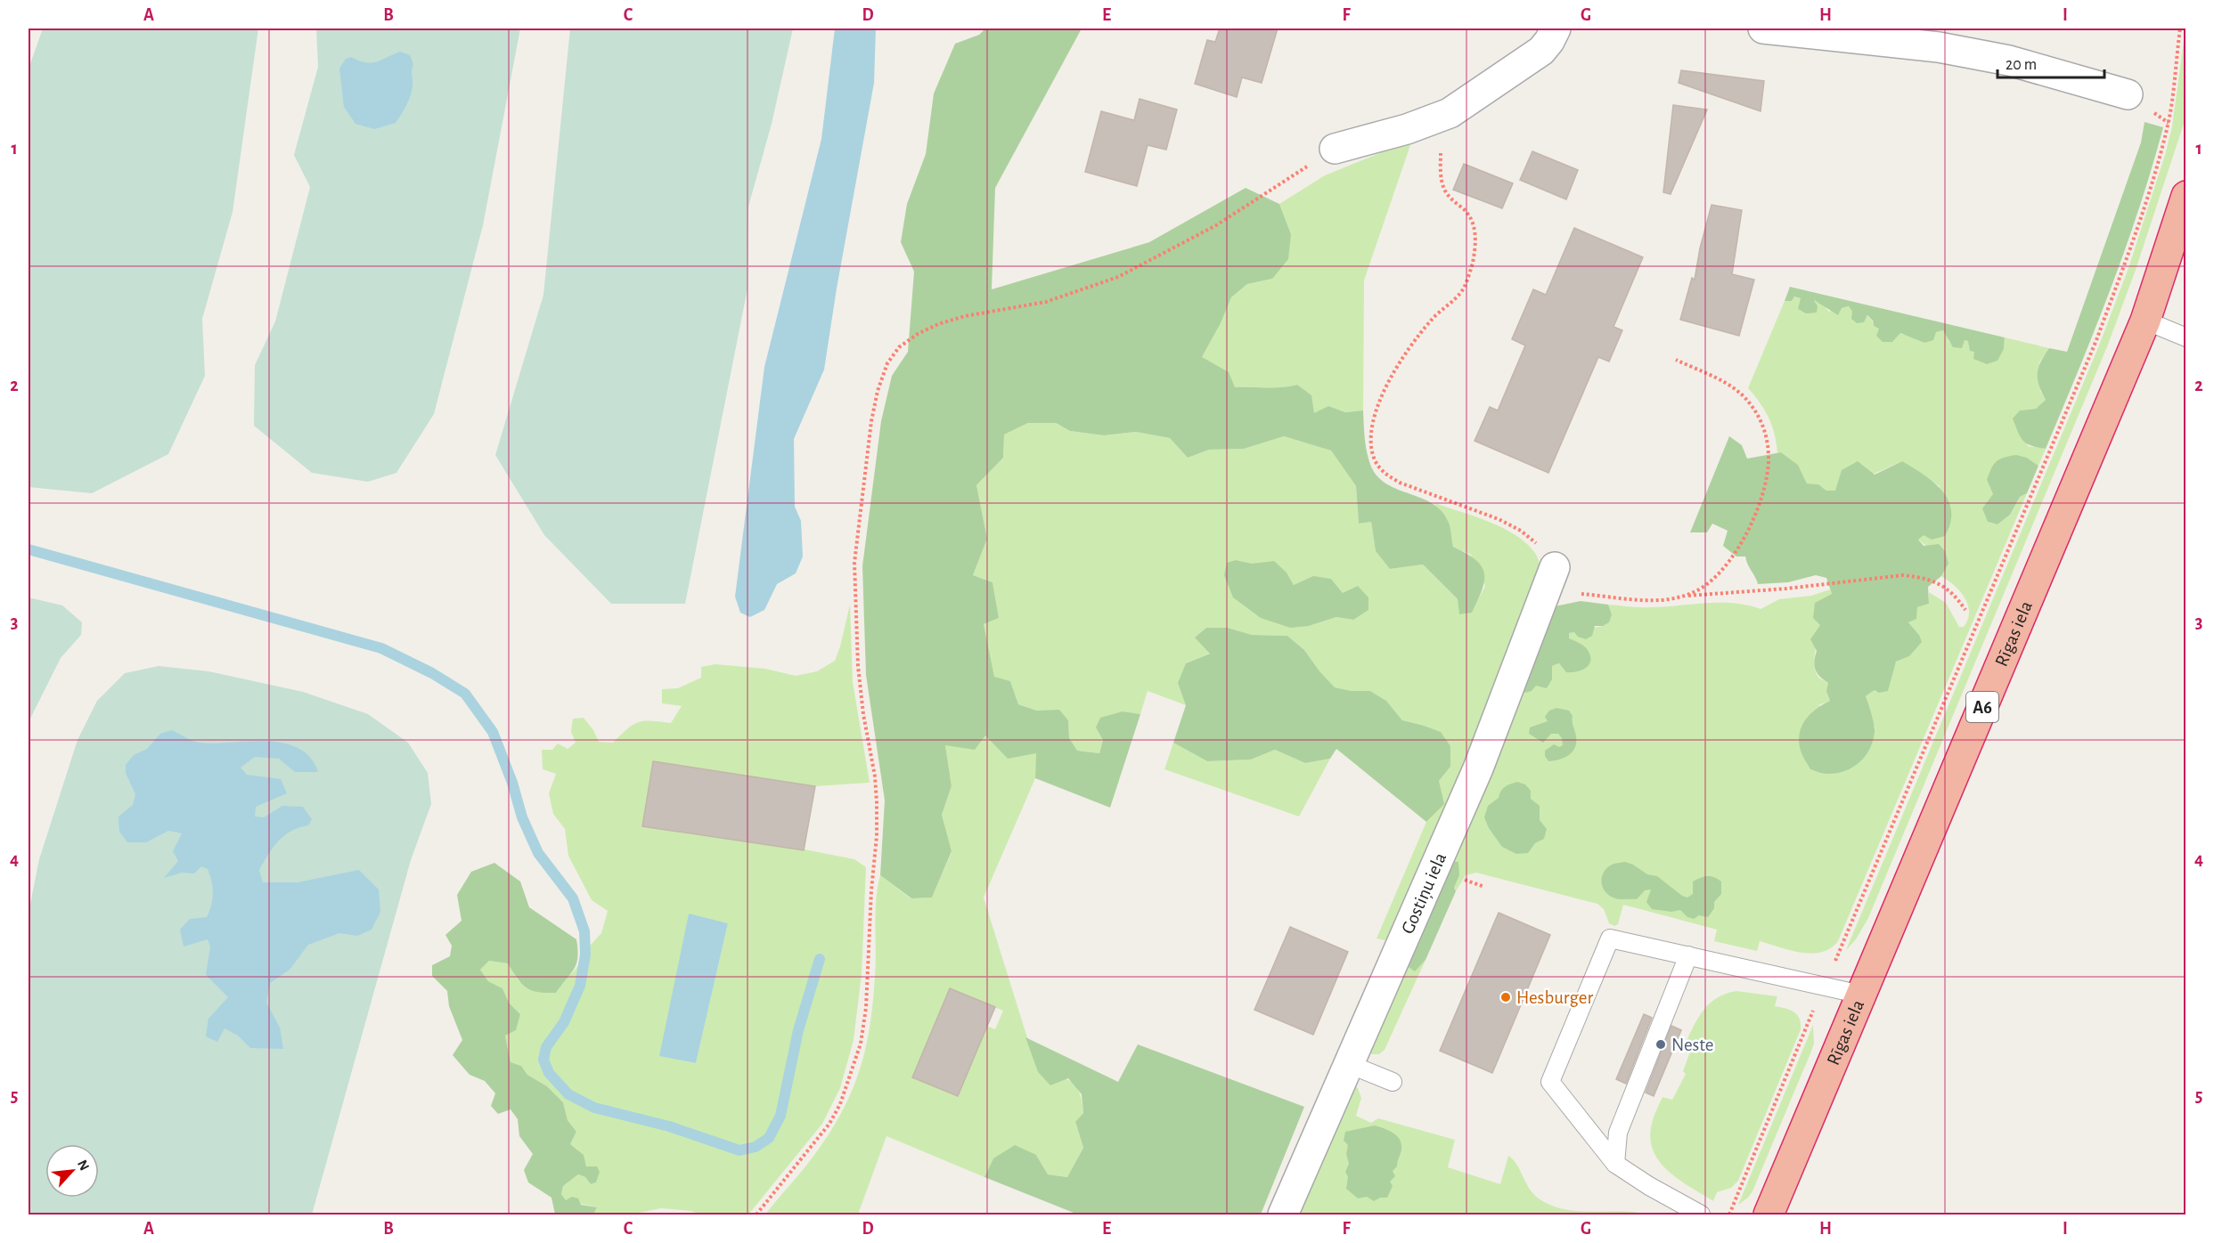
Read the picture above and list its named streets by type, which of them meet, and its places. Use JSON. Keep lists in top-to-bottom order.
{
  "streets": {
    "highway": ["Rīgas iela", "A6"],
    "street": ["Gostiņu iela"]
  },
  "places": ["Hesburger", "Neste"],
  "scale_bar": "20 m",
  "north": "top right",
  "grid": {
    "columns": [
      "A",
      "B",
      "C",
      "D",
      "E",
      "F",
      "G",
      "H",
      "I"
    ],
    "rows": [
      "1",
      "2",
      "3",
      "4",
      "5"
    ]
  }
}
